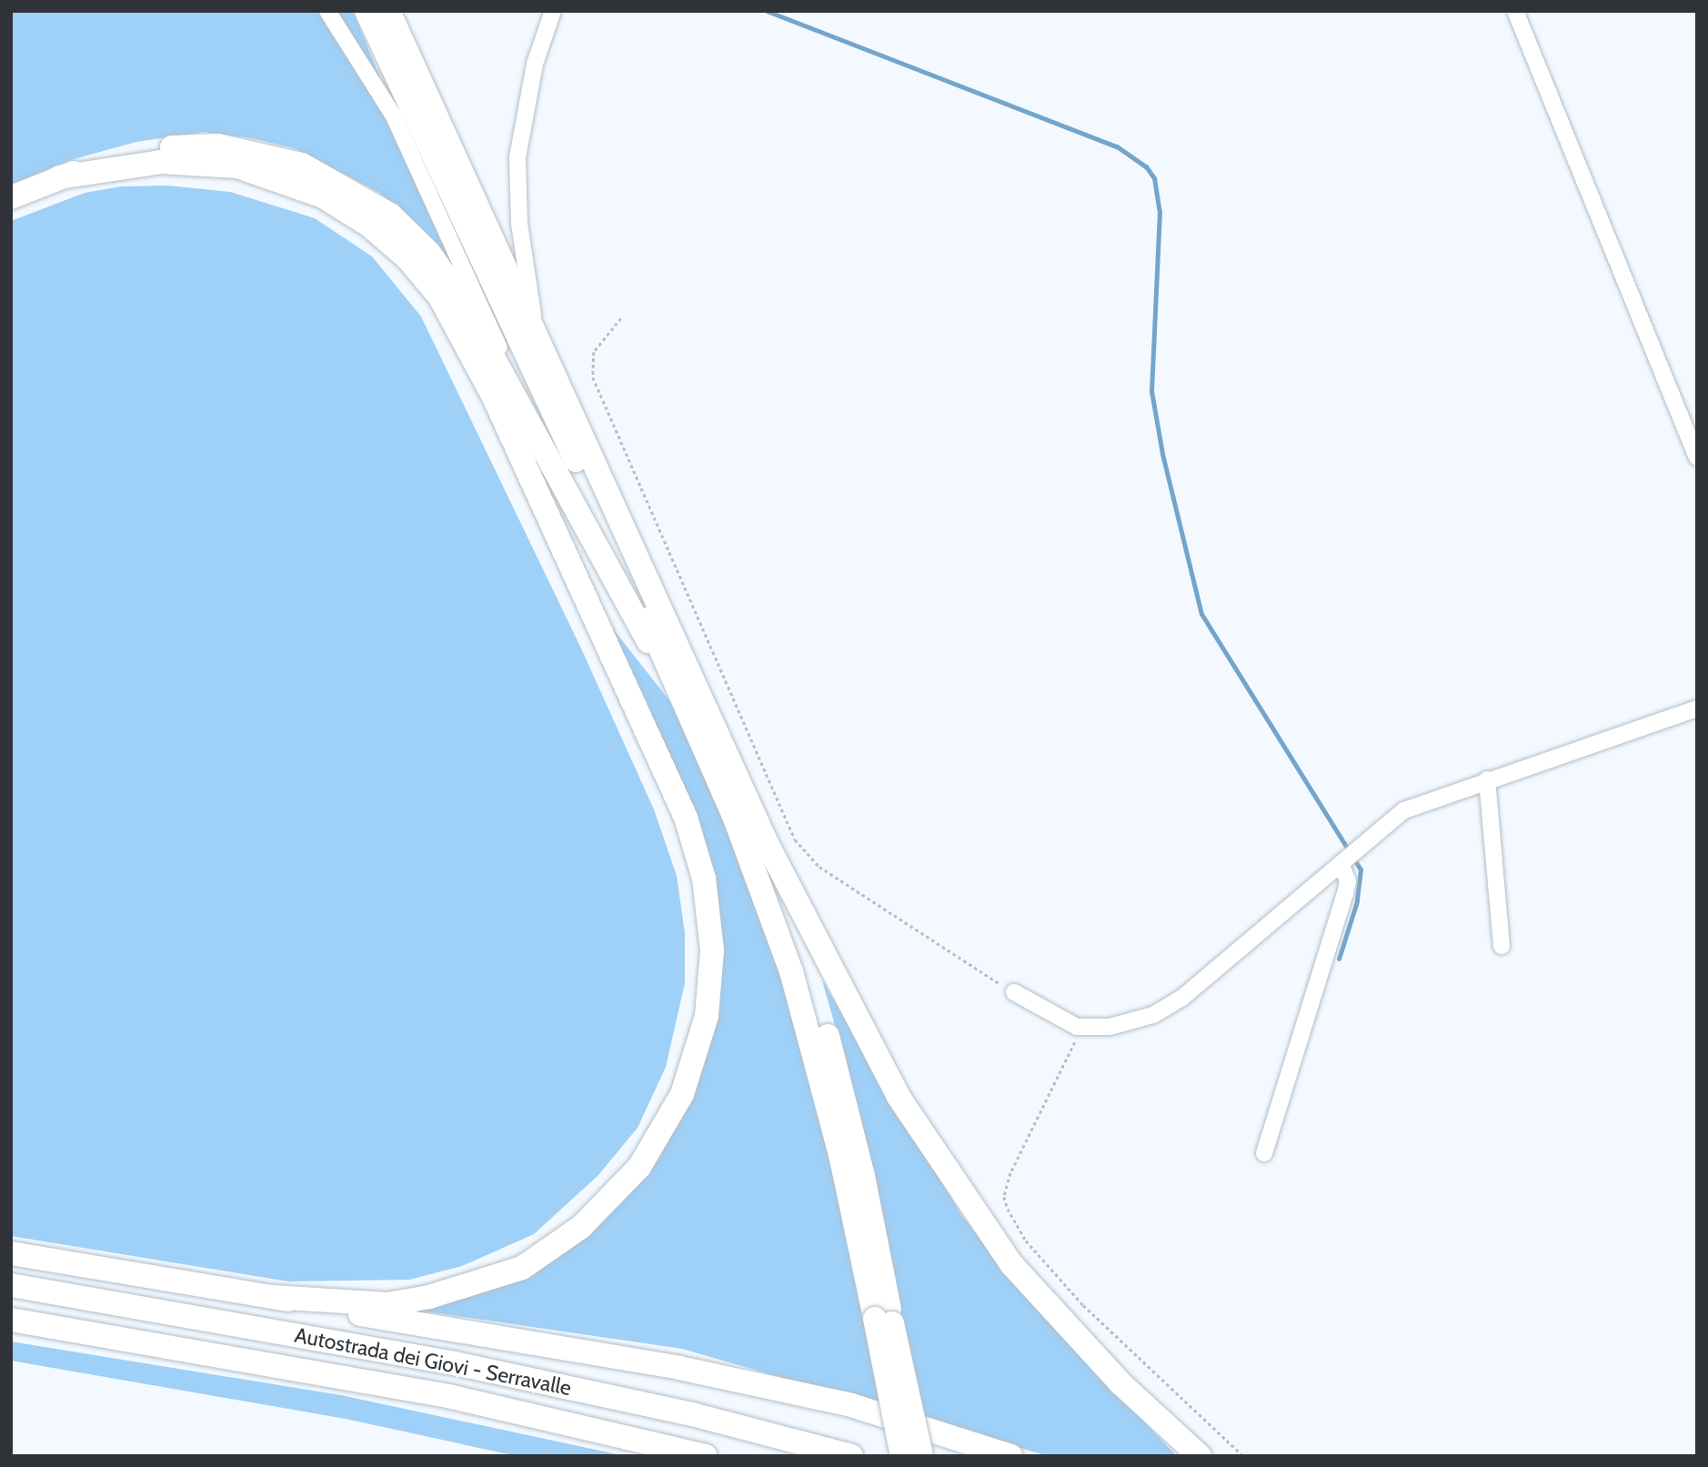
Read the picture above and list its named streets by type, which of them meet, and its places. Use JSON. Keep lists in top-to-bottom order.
{
  "streets": {
    "highway": ["Autostrada dei Giovi - Serravalle"]
  }
}
